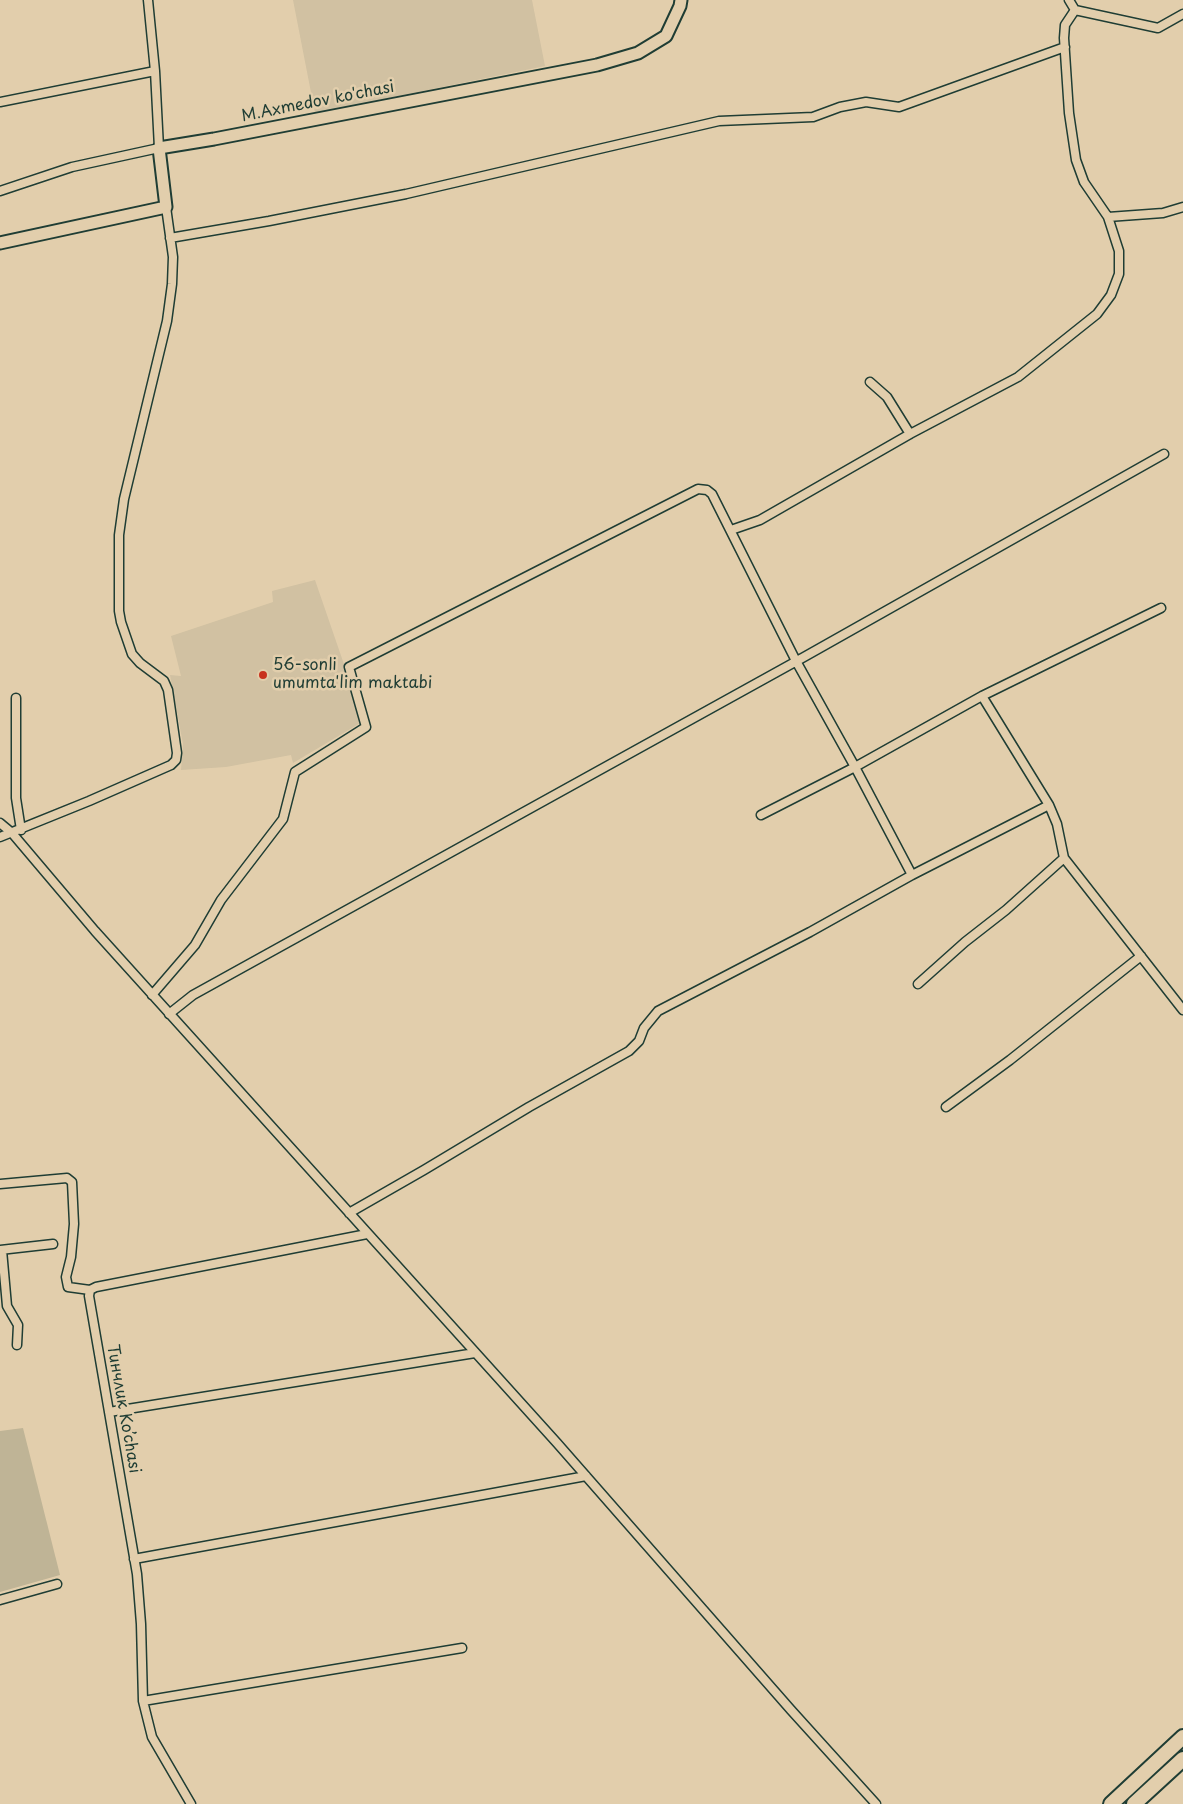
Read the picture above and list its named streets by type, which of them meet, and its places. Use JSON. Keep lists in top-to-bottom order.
{
  "streets": {
    "main road": ["M.Axmedov ko'chasi"],
    "street": ["Тинчлик Ko’chasi"]
  },
  "places": ["56-sonli umumta'lim maktabi"]
}
